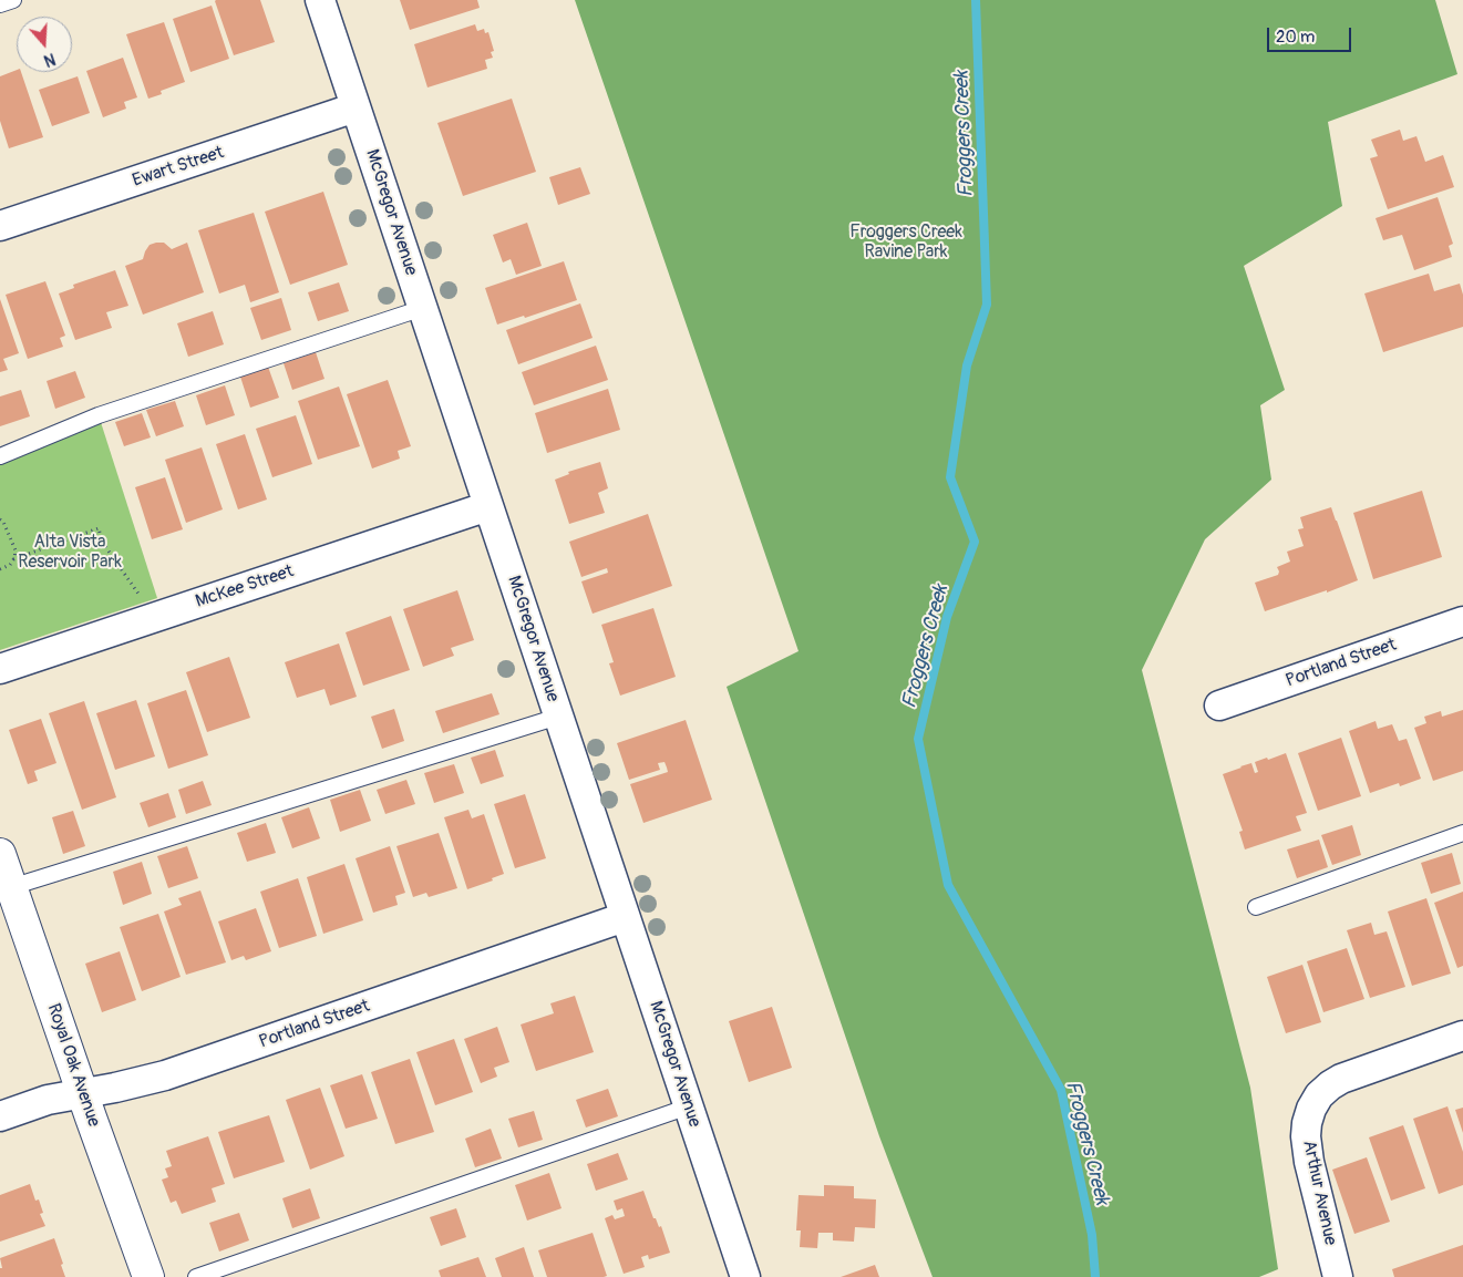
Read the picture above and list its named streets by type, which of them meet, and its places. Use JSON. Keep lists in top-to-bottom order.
{
  "streets": {
    "street": [
      "Ewart Street",
      "McGregor Avenue",
      "McKee Street",
      "Portland Street",
      "Royal Oak Avenue",
      "Arthur Avenue"
    ]
  },
  "crossings": [
    ["Ewart Street", "McGregor Avenue"],
    ["McGregor Avenue", "McKee Street"],
    ["McGregor Avenue", "Portland Street"],
    ["Portland Street", "Royal Oak Avenue"]
  ],
  "water": ["Froggers Creek"],
  "parks": ["Froggers Creek Ravine Park", "Alta Vista Reservoir Park"],
  "scale_bar": "20 m",
  "north": "bottom"
}
